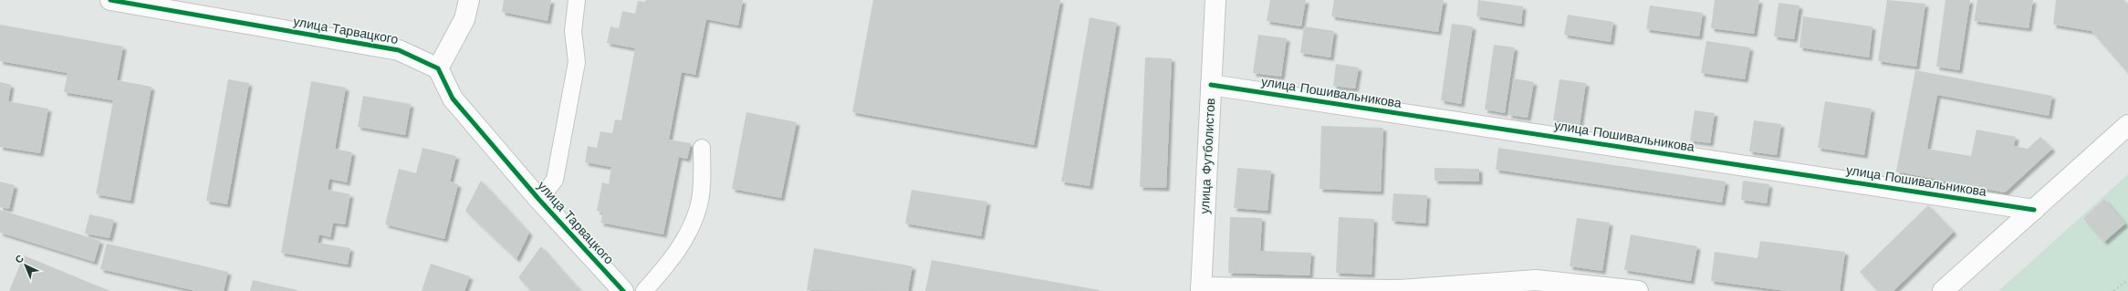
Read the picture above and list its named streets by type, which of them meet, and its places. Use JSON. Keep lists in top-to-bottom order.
{
  "streets": {
    "street": ["улица Тарвацкого", "улица Пошивальникова", "улица Футболистов"]
  },
  "crossings": [
    ["улица Пошивальникова", "улица Футболистов"]
  ],
  "north": "top left"
}
